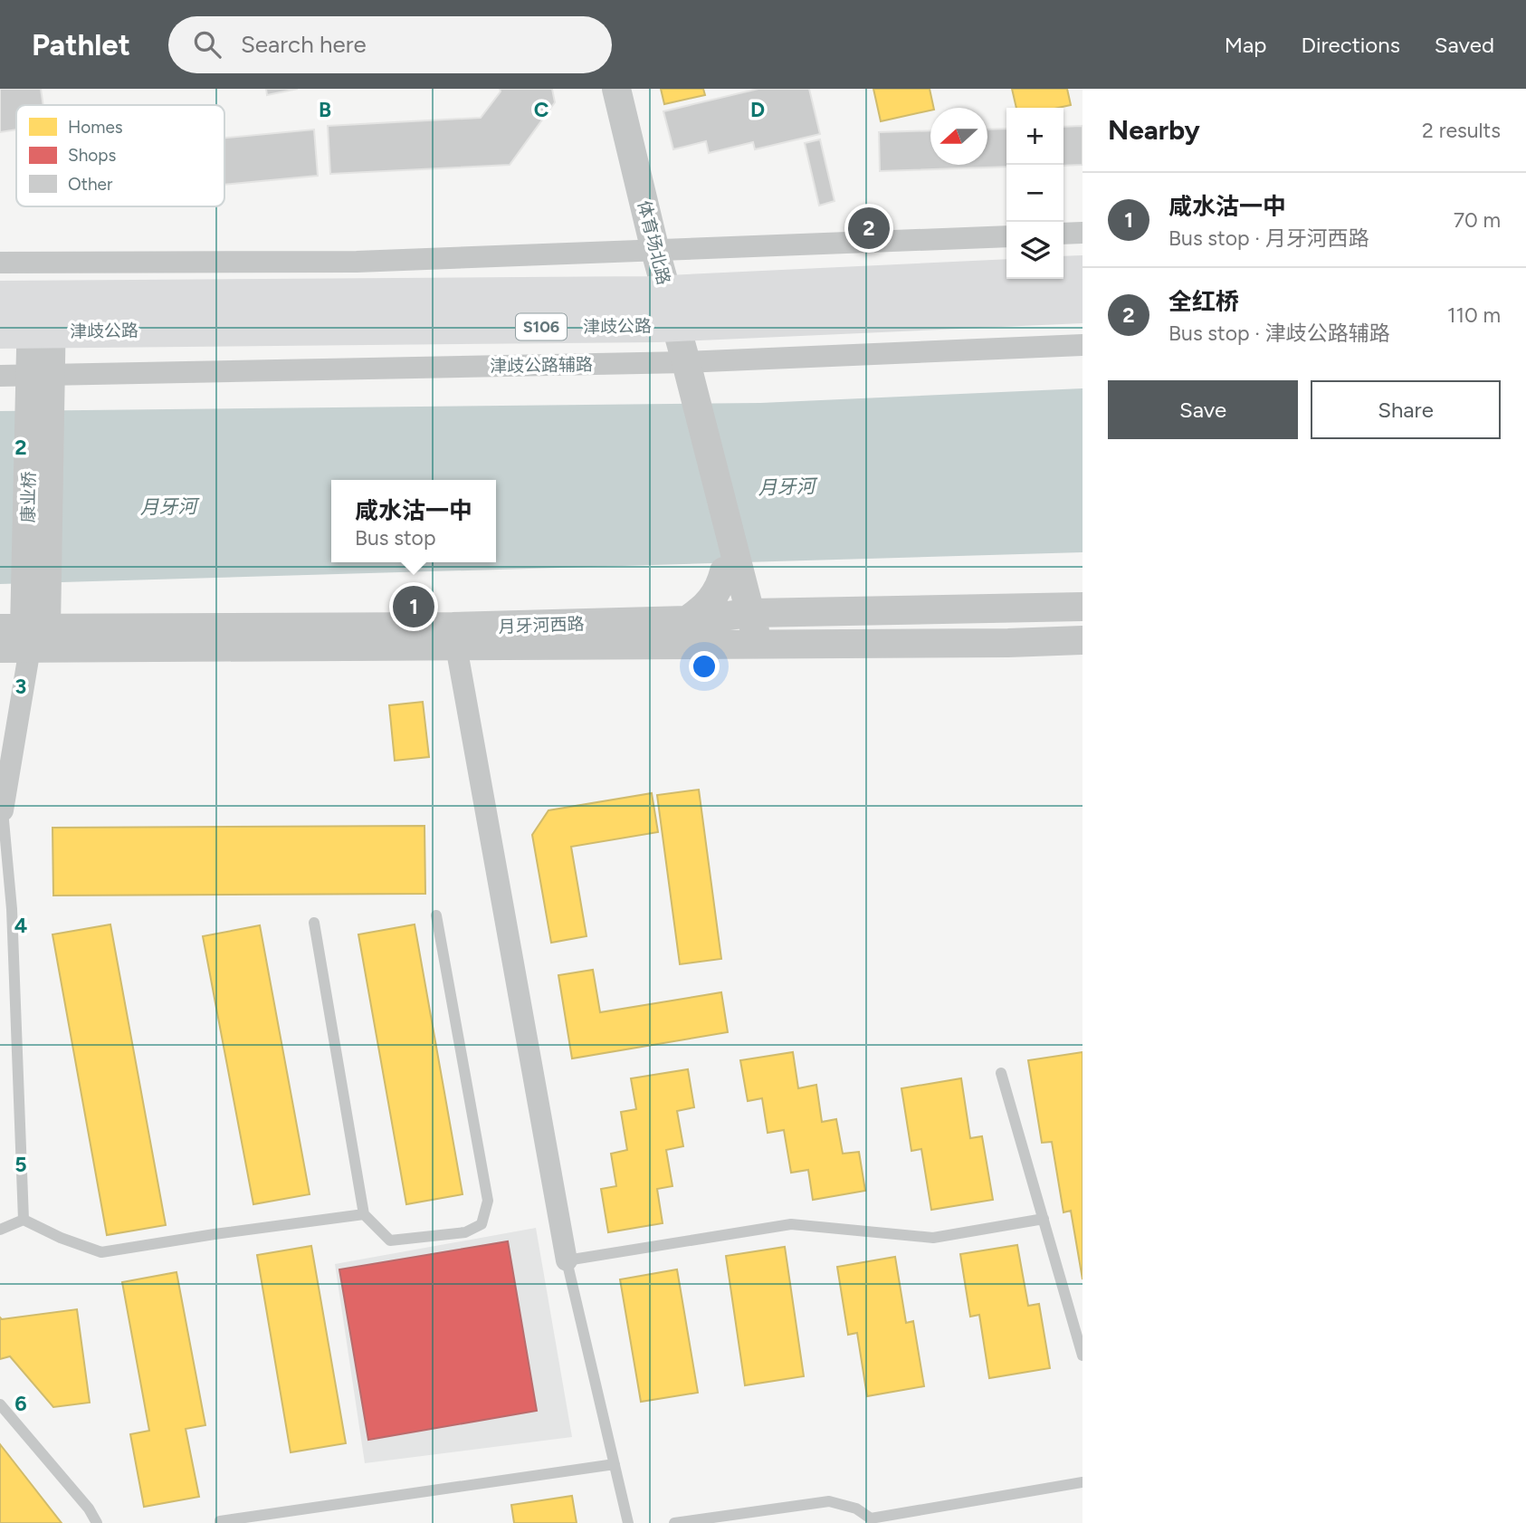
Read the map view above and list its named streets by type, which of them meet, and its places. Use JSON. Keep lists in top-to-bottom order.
{
  "streets": {
    "main road": ["津歧公路", "S106"],
    "street": [
      "体育场北路",
      "津歧公路辅路",
      "康业桥",
      "月牙河西路"
    ]
  },
  "crossings": [
    ["体育场北路", "津歧公路"],
    ["体育场北路", "津歧公路辅路"],
    ["体育场北路", "月牙河西路"],
    ["津歧公路", "康业桥"],
    ["津歧公路辅路", "康业桥"],
    ["康业桥", "月牙河西路"]
  ],
  "water": ["月牙河"],
  "legend": ["Homes", "Shops", "Other"],
  "north": "left",
  "page": {
    "header": "Pathlet",
    "search": "Search here",
    "nav": ["Map", "Directions", "Saved"],
    "heading": ["Nearby", "2 results"],
    "map_buttons": ["+", "−"],
    "list": [
      {
        "mark": "1",
        "name": "咸水沽一中",
        "note": "Bus stop · 月牙河西路",
        "value": "70 m"
      },
      {
        "mark": "2",
        "name": "全红桥",
        "note": "Bus stop · 津歧公路辅路",
        "value": "110 m"
      }
    ],
    "pins": ["2", "1"],
    "buttons": ["Save", "Share"],
    "popup": ["咸水沽一中", "Bus stop"]
  },
  "grid": {
    "columns": ["B", "C", "D"],
    "rows": [
      "2",
      "3",
      "4",
      "5",
      "6"
    ]
  }
}
